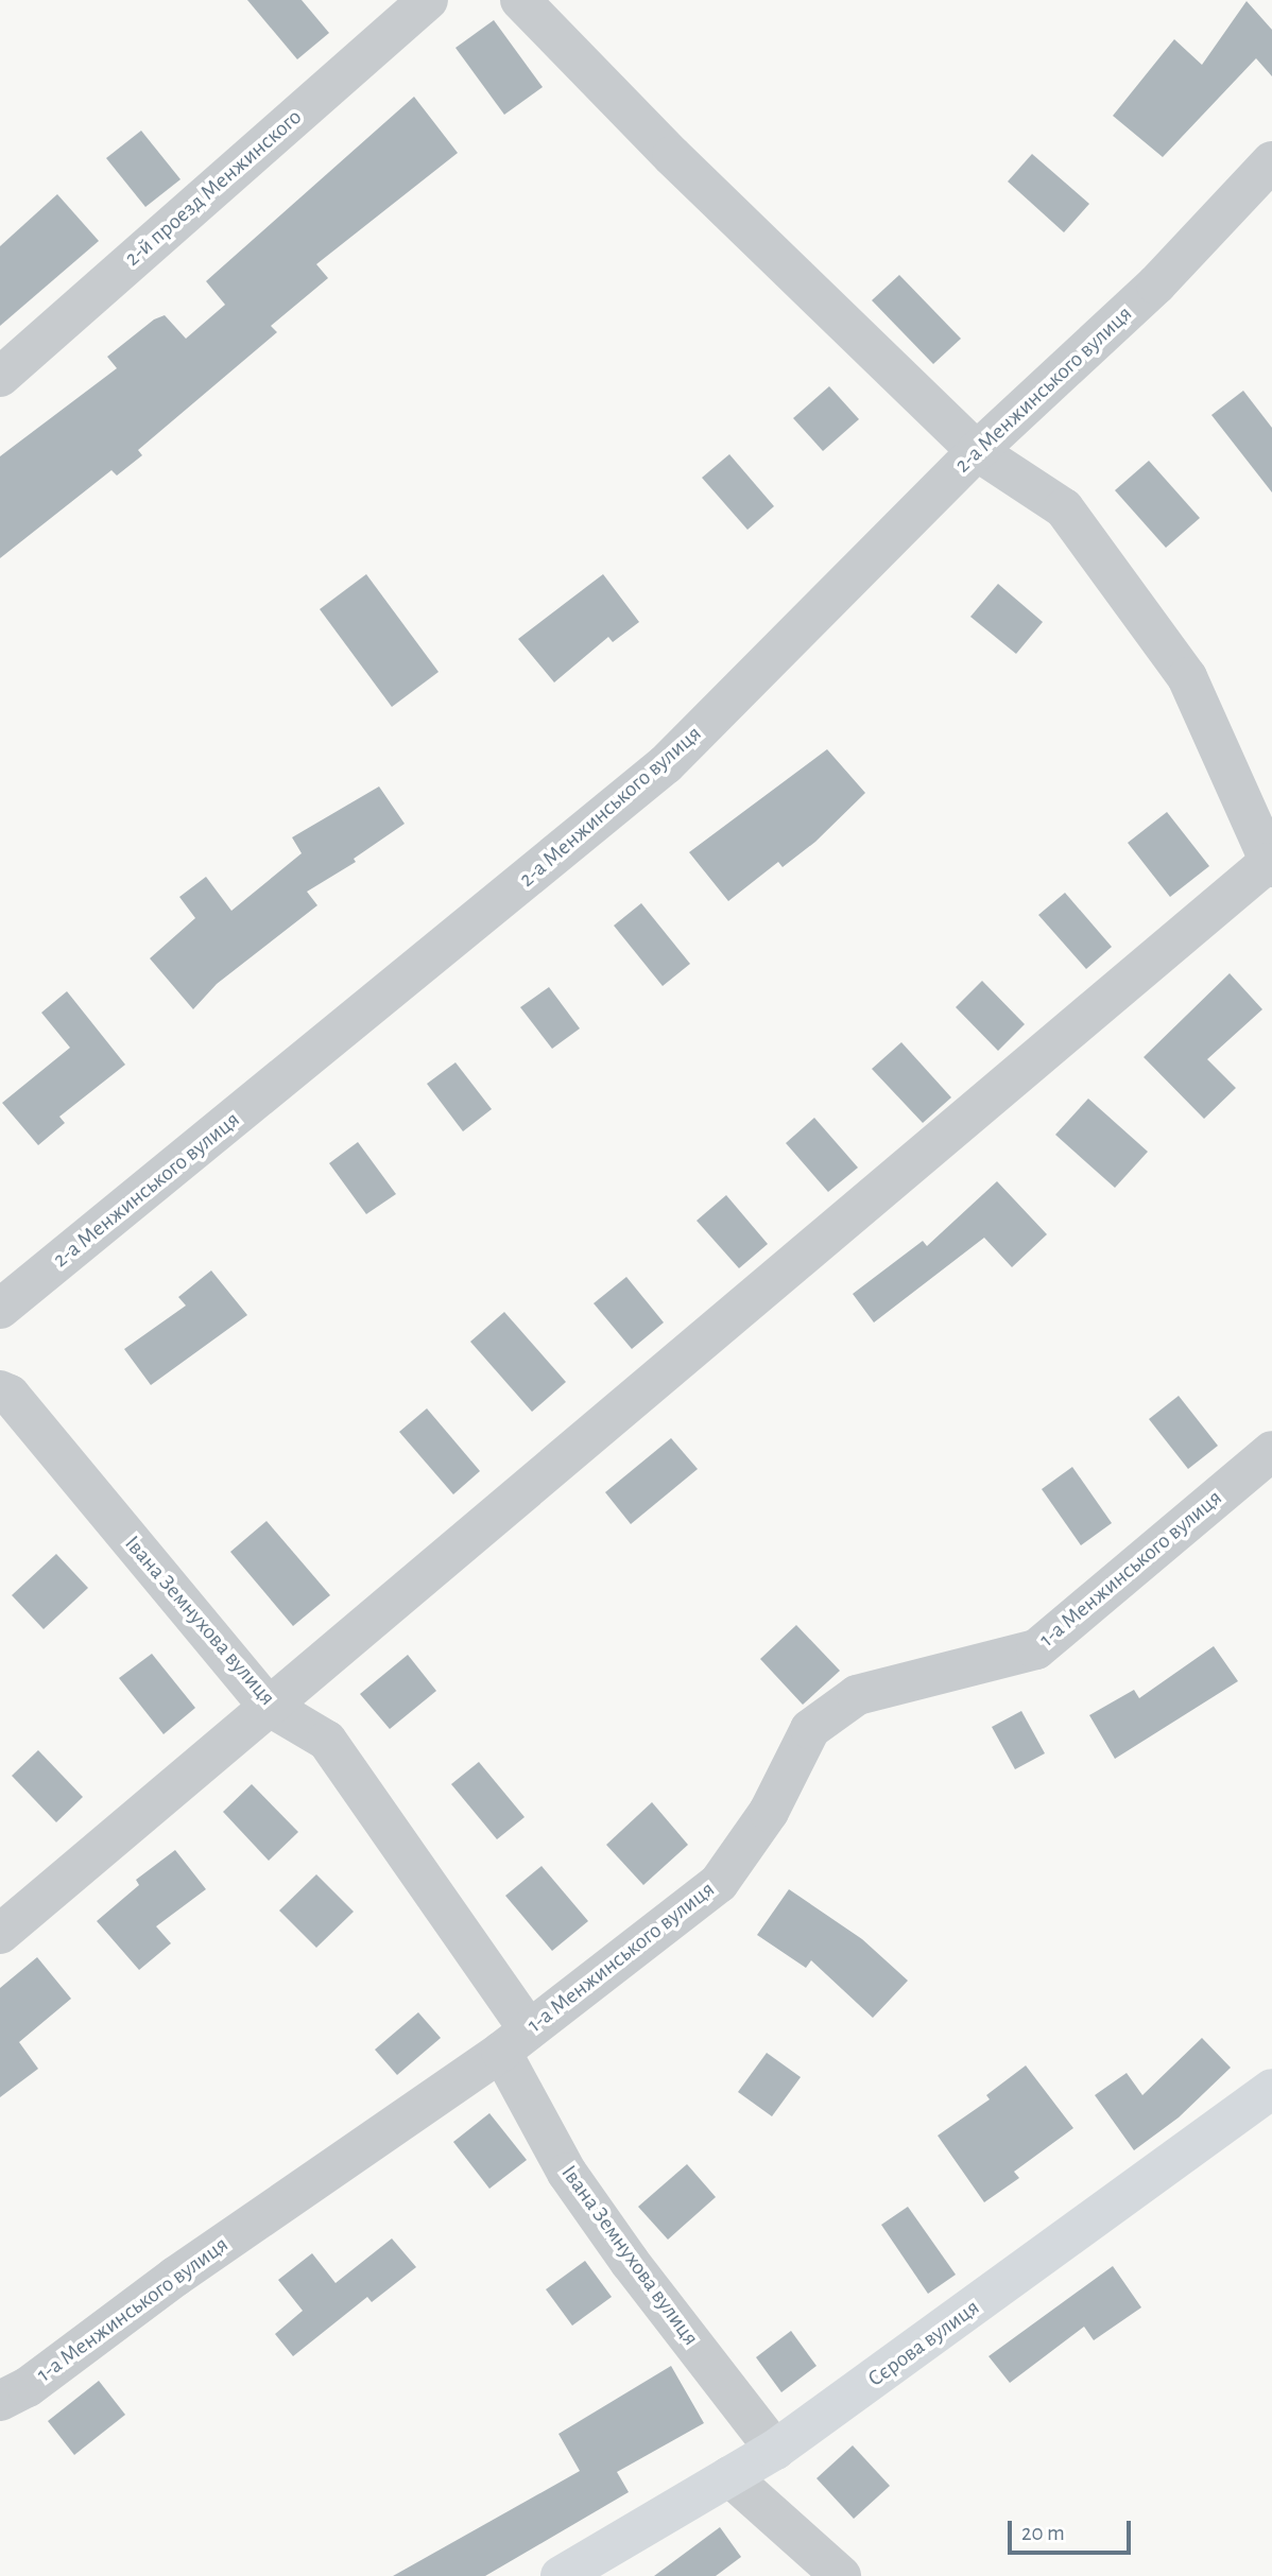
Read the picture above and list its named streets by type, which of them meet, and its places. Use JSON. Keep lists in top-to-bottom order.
{
  "streets": {
    "street": [
      "2-й проезд Менжинского",
      "2-а Менжинського вулиця",
      "1-а Менжинського вулиця",
      "Івана Земнухова вулиця",
      "Сєрова вулиця"
    ]
  },
  "crossings": [
    ["1-а Менжинського вулиця", "Івана Земнухова вулиця"],
    ["Івана Земнухова вулиця", "Сєрова вулиця"]
  ],
  "scale_bar": "20 m"
}
